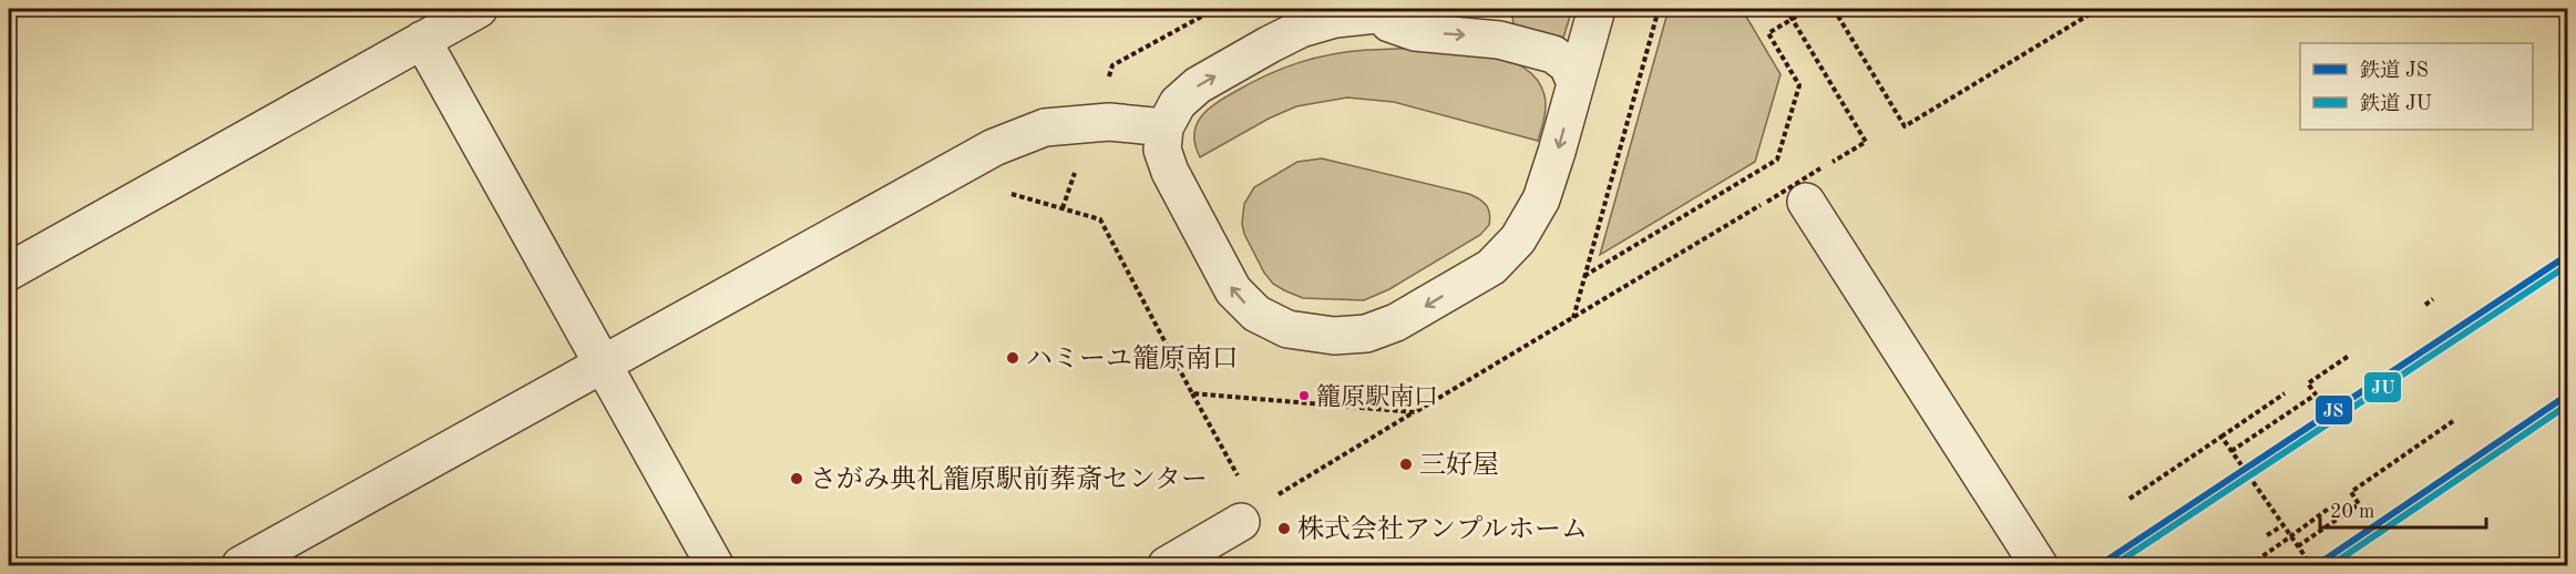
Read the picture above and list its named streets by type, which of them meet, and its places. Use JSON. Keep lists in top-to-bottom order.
{
  "places": [
    "ハミーユ籠原南口",
    "籠原駅南口",
    "三好屋",
    "さがみ典礼籠原駅前葬斎センター",
    "株式会社アンプルホーム"
  ],
  "lines": ["rail line JS", "rail line JU"],
  "legend": ["鉄道 JS", "鉄道 JU"],
  "scale_bar": "20 m"
}
